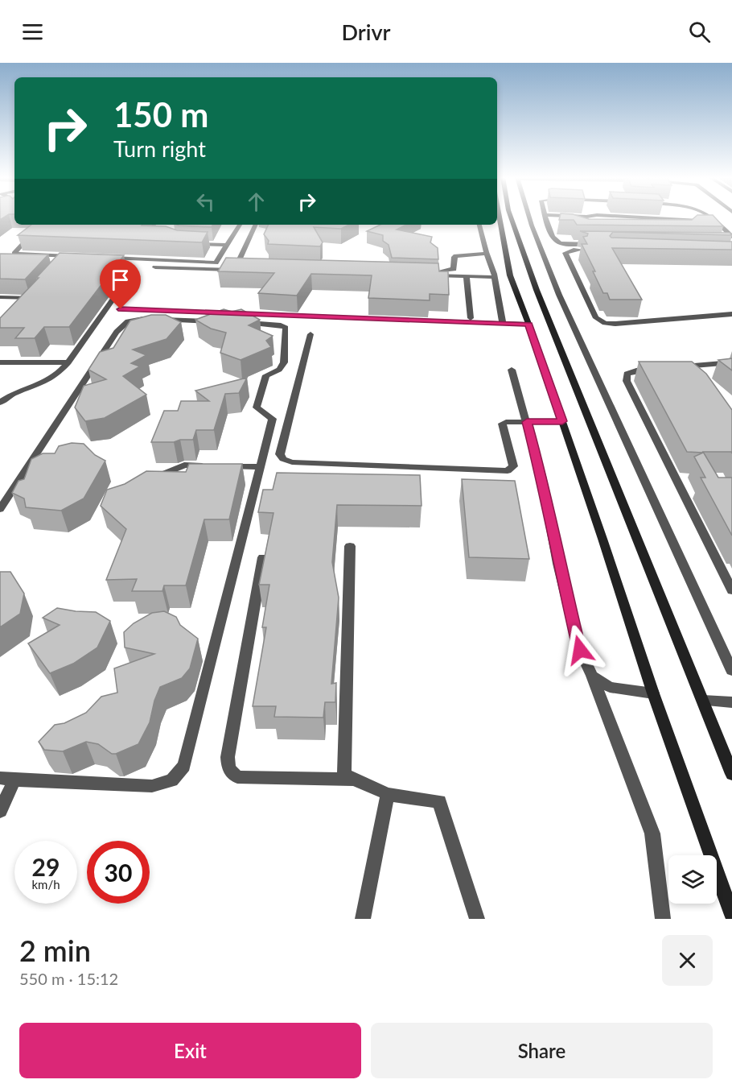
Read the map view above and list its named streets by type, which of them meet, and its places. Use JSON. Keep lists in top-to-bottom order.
{
  "page": {
    "header": "Drivr",
    "turn": ["150 m", "Turn right"],
    "speed": "29 km/h",
    "limit": "30",
    "heading": ["2 min", "550 m · 15:12"],
    "buttons": ["Exit", "Share"]
  }
}
